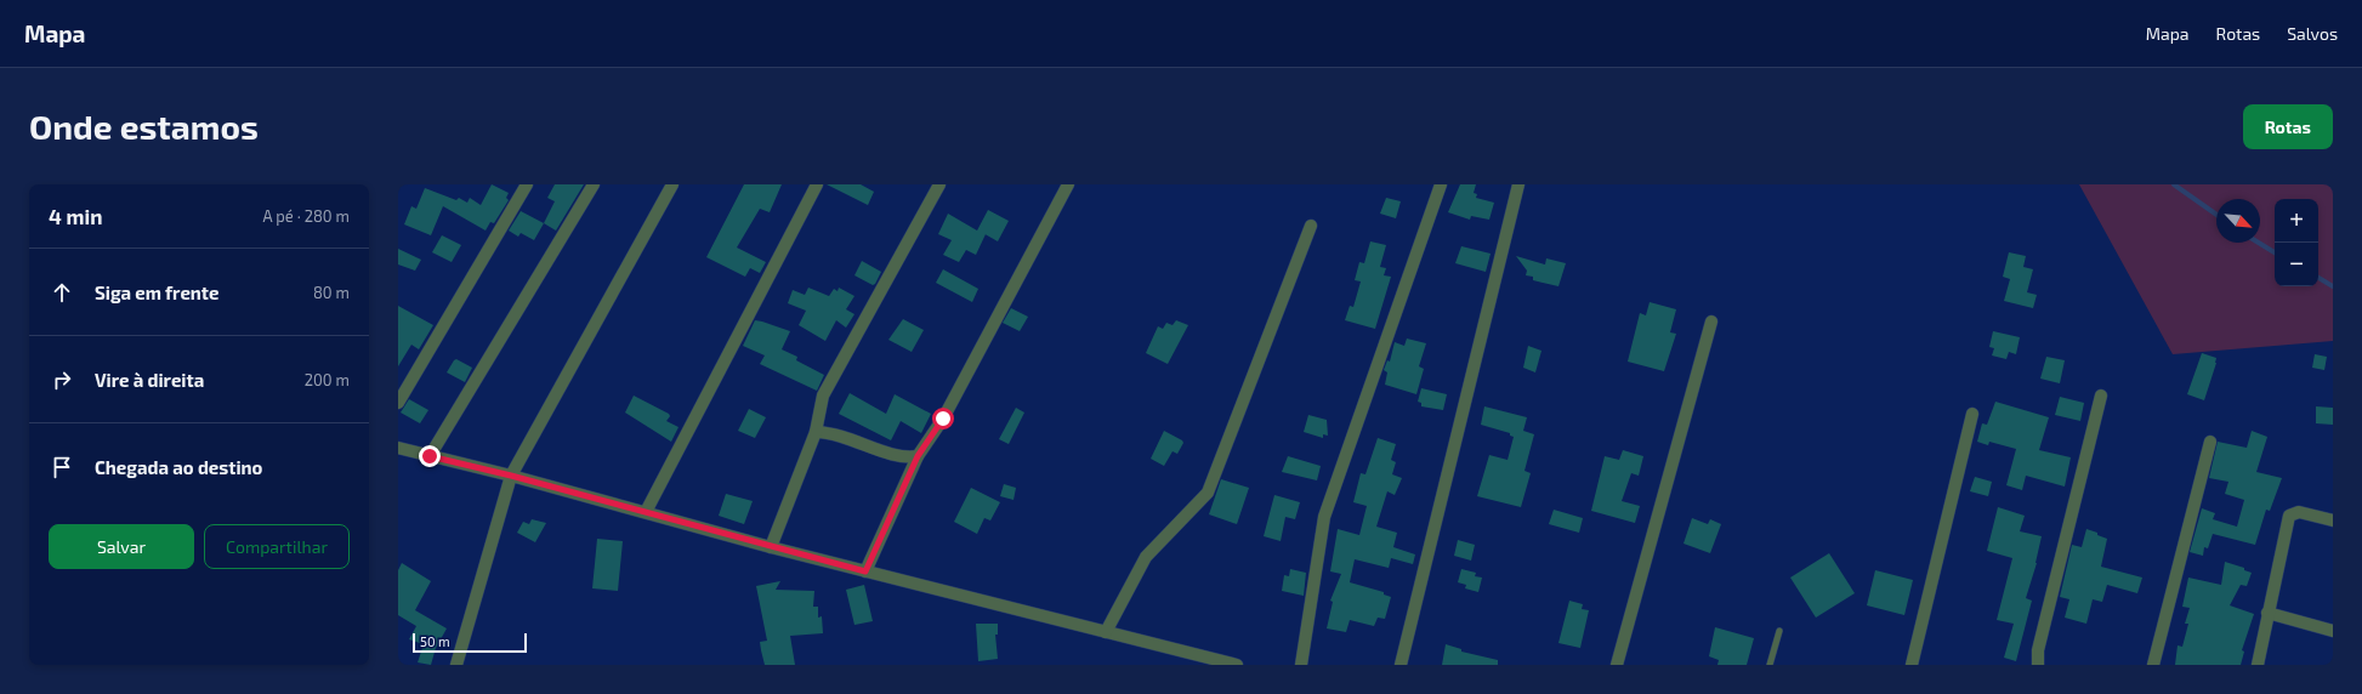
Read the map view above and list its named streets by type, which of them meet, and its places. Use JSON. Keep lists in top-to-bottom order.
{
  "scale_bar": "50 m",
  "north": "bottom right",
  "page": {
    "header": "Mapa",
    "nav": ["Mapa", "Rotas", "Salvos"],
    "buttons": [
      "Rotas",
      ["Salvar", "Compartilhar"]
    ],
    "title": "Onde estamos",
    "heading": ["4 min", "A pé · 280 m"],
    "map_buttons": ["+", "−"],
    "list": [
      ["Siga em frente", "80 m"],
      ["Vire à direita", "200 m"],
      "Chegada ao destino"
    ],
    "scale": "50 m"
  }
}
